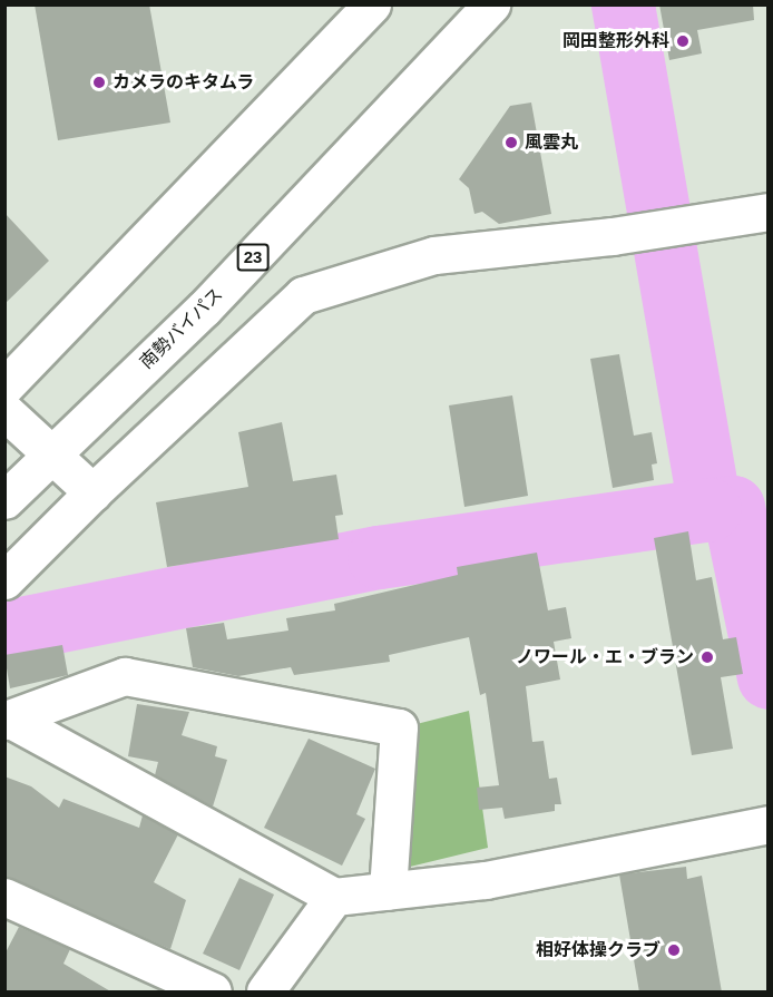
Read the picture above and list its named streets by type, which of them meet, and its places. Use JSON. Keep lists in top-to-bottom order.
{
  "streets": {
    "main road": ["23", "南勢バイパス"]
  },
  "places": [
    "岡田整形外科",
    "カメラのキタムラ",
    "風雲丸",
    "ノワール・エ・ブラン",
    "相好体操クラブ"
  ]
}
